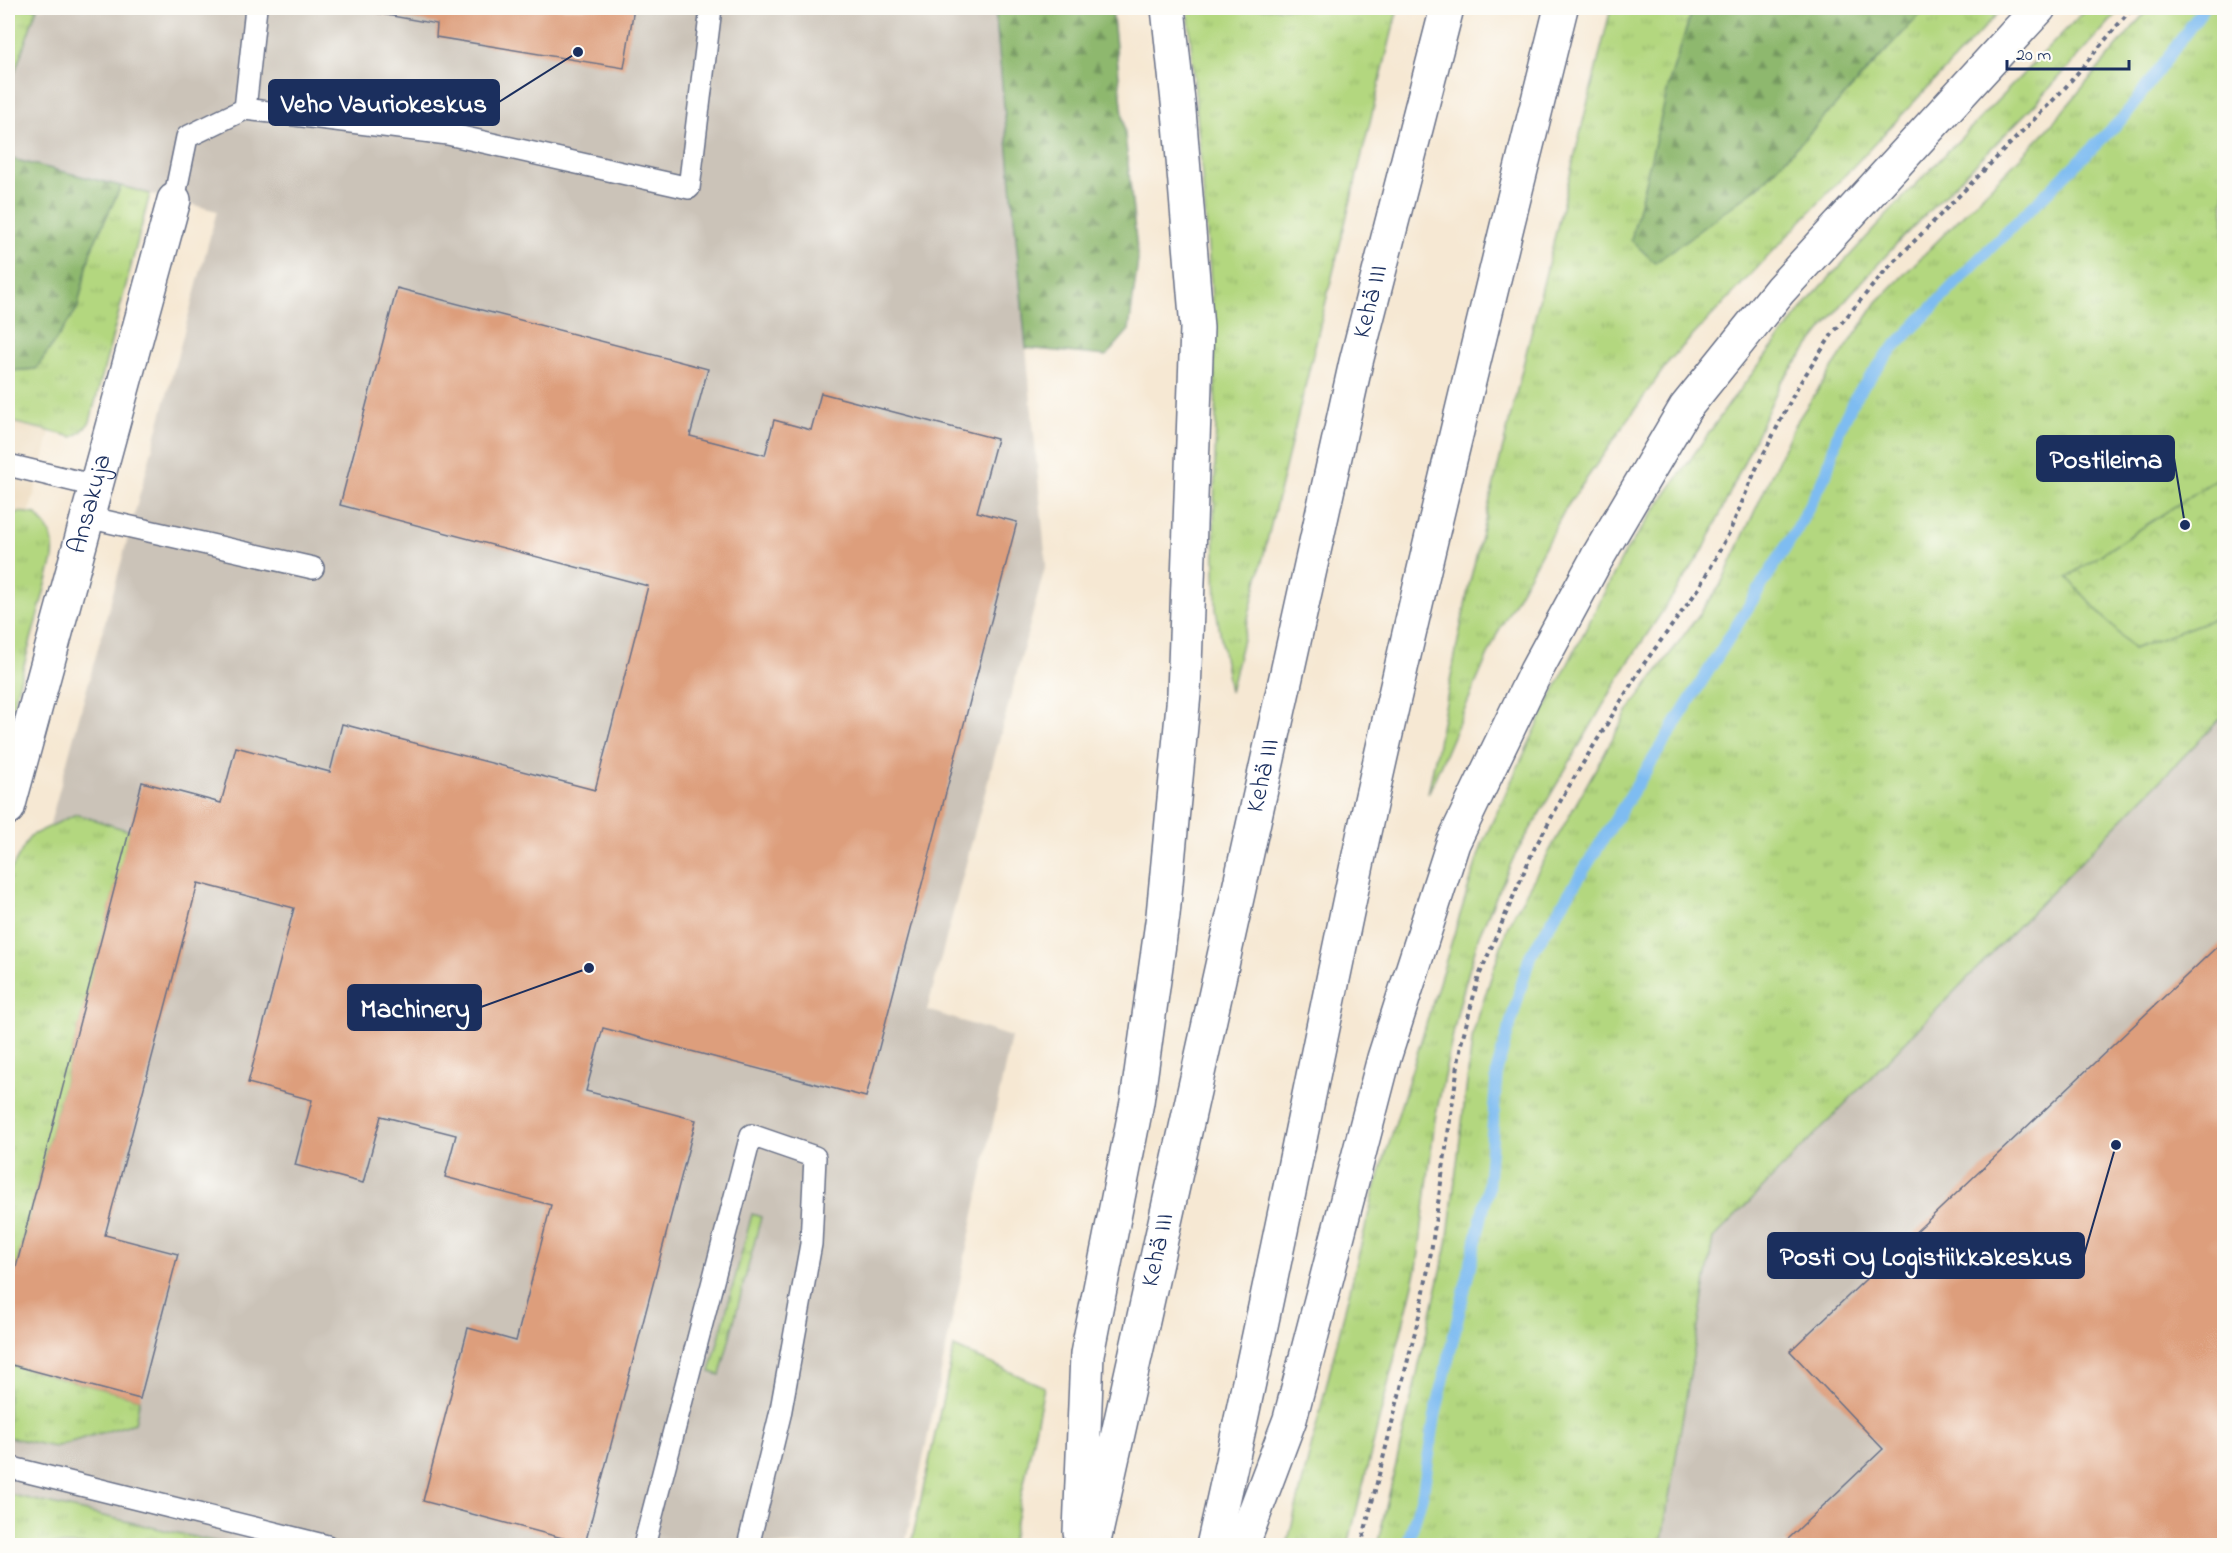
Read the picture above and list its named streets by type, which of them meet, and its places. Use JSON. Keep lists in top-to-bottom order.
{
  "streets": {
    "main road": ["Kehä III", "Ansakuja"]
  },
  "places": [
    "Veho Vauriokeskus",
    "Postileima",
    "Machinery",
    "Posti Oy Logistiikkakeskus"
  ],
  "scale_bar": "20 m"
}
